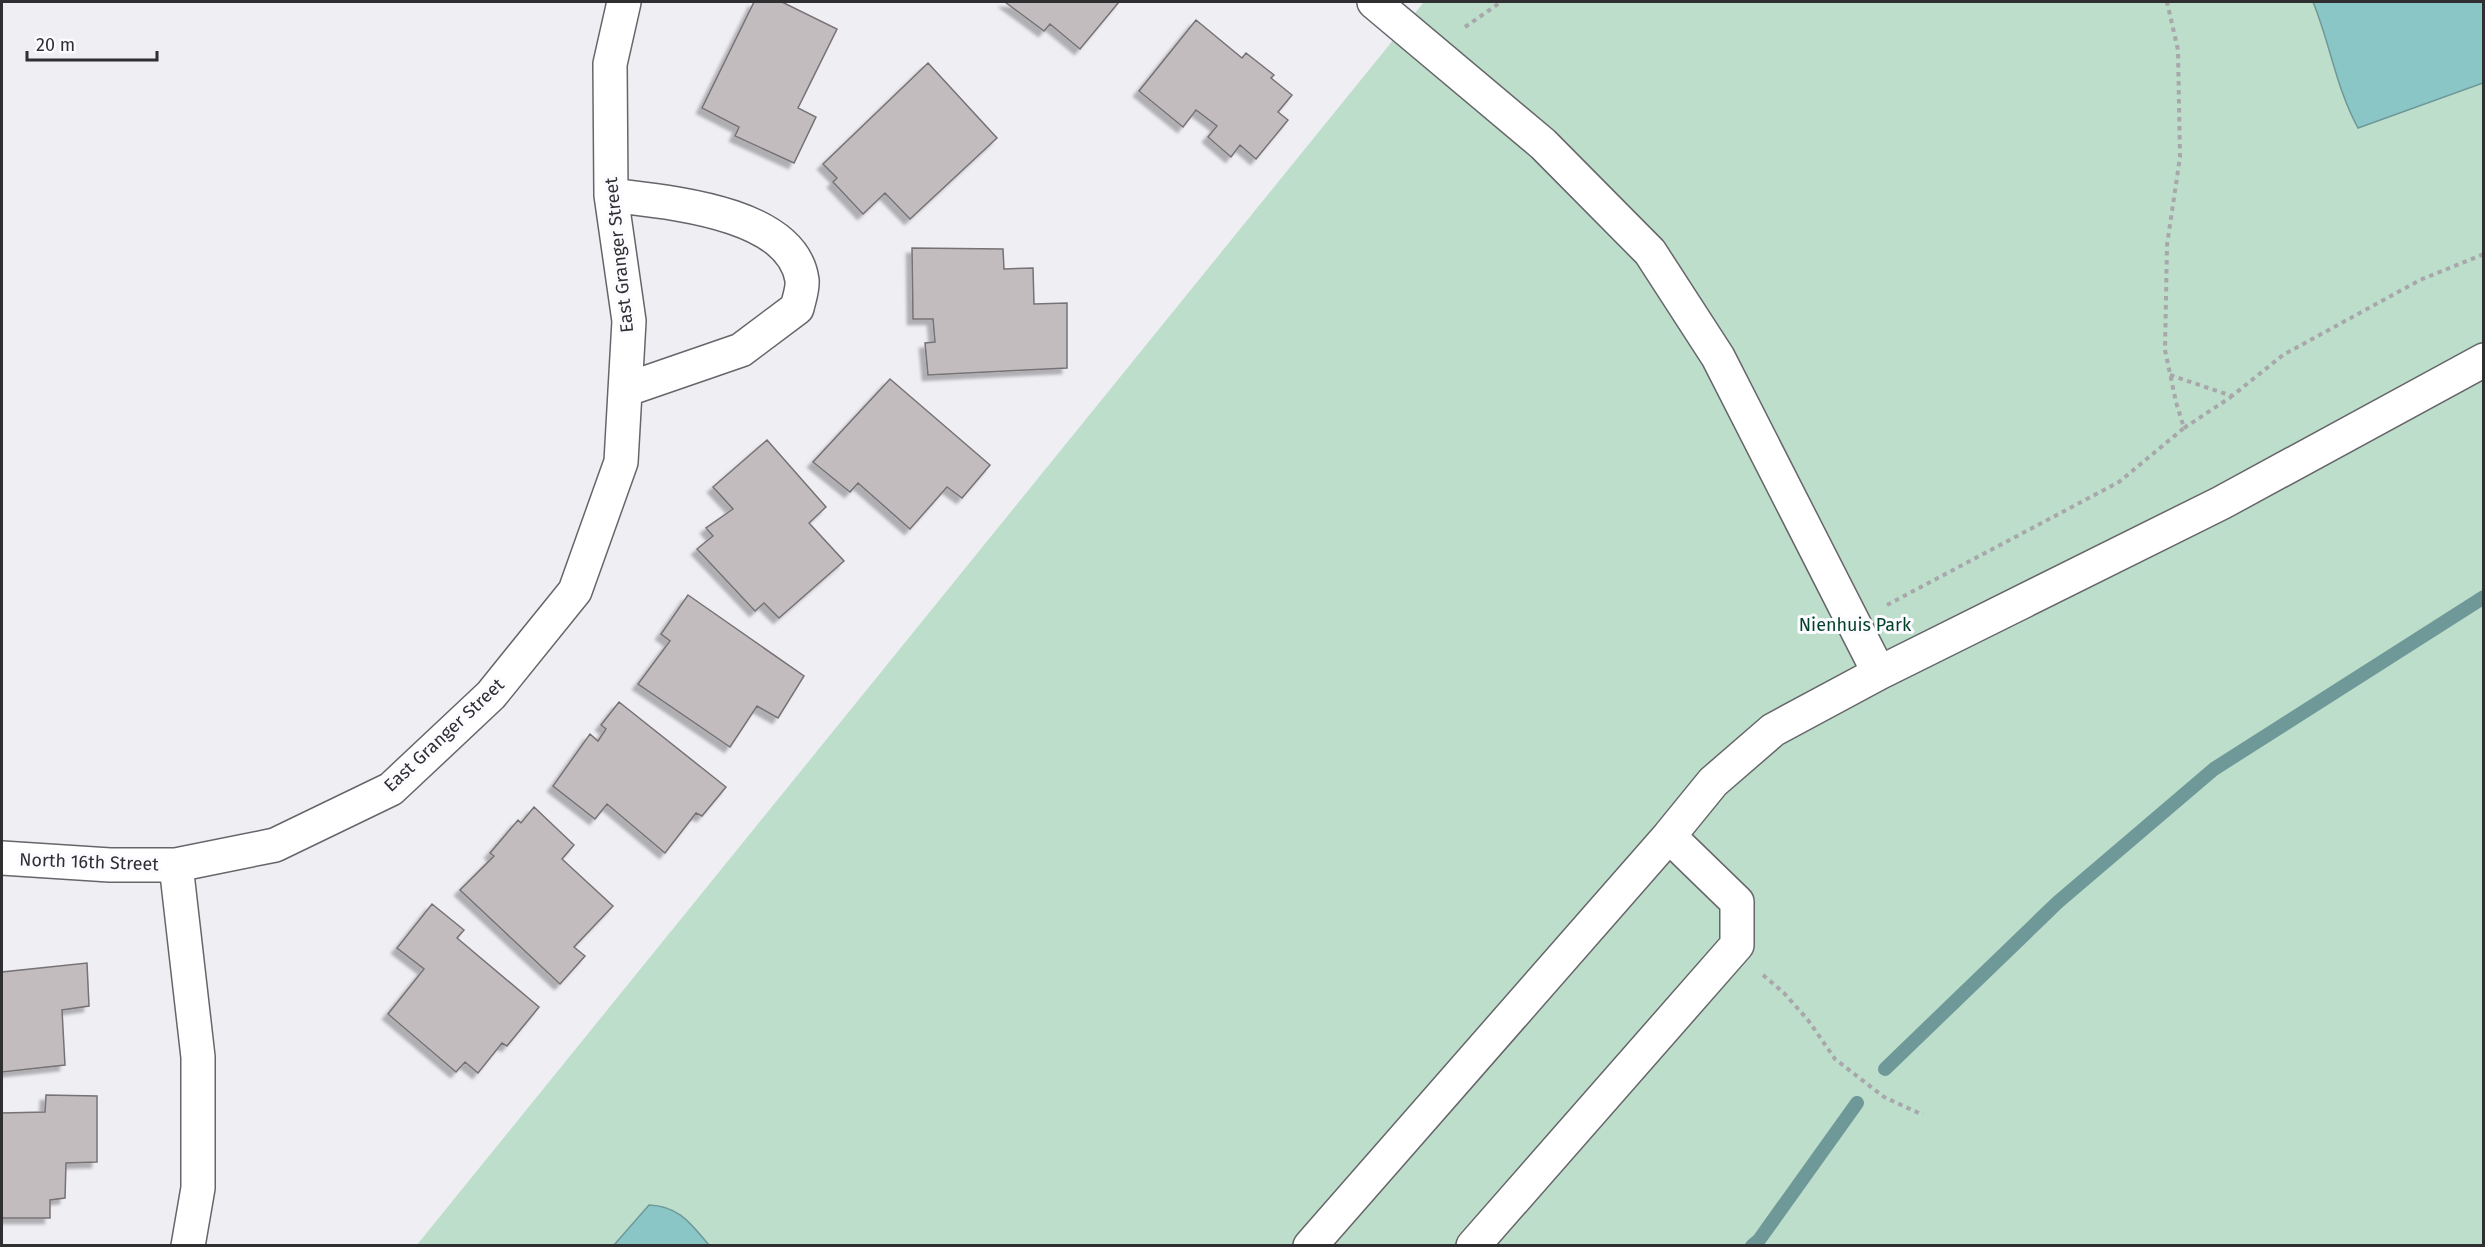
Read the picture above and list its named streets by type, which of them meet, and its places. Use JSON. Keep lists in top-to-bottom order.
{
  "streets": {
    "street": ["East Granger Street", "North 16th Street"]
  },
  "crossings": [
    ["East Granger Street", "North 16th Street"]
  ],
  "parks": ["Nienhuis Park"],
  "scale_bar": "20 m"
}
